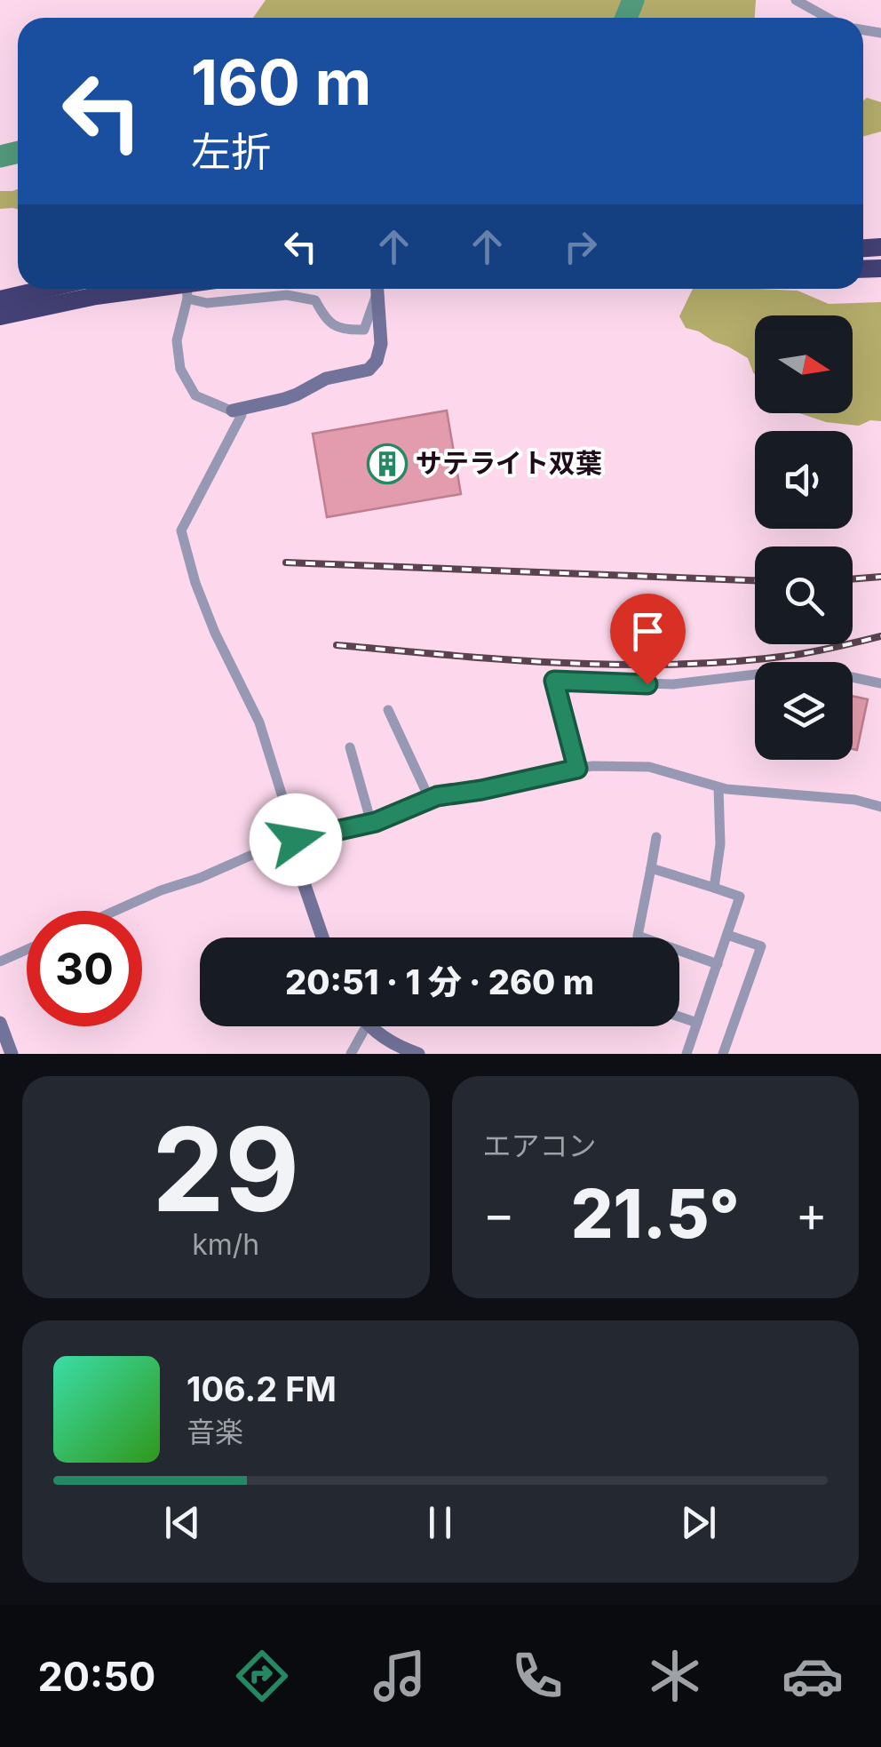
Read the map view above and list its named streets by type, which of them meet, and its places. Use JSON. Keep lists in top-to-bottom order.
{
  "places": {
    "building": ["サテライト双葉"]
  },
  "north": "right",
  "page": {
    "turn": ["160 m", "左折"],
    "limit": "30",
    "trip": "20:51 · 1 分 · 260 m",
    "tile": [
      ["29", "km/h"],
      "エアコン"
    ],
    "heat": ["−", "21.5°", "+"],
    "song": ["106.2 FM", "音楽"],
    "tabs": "20:50"
  }
}
